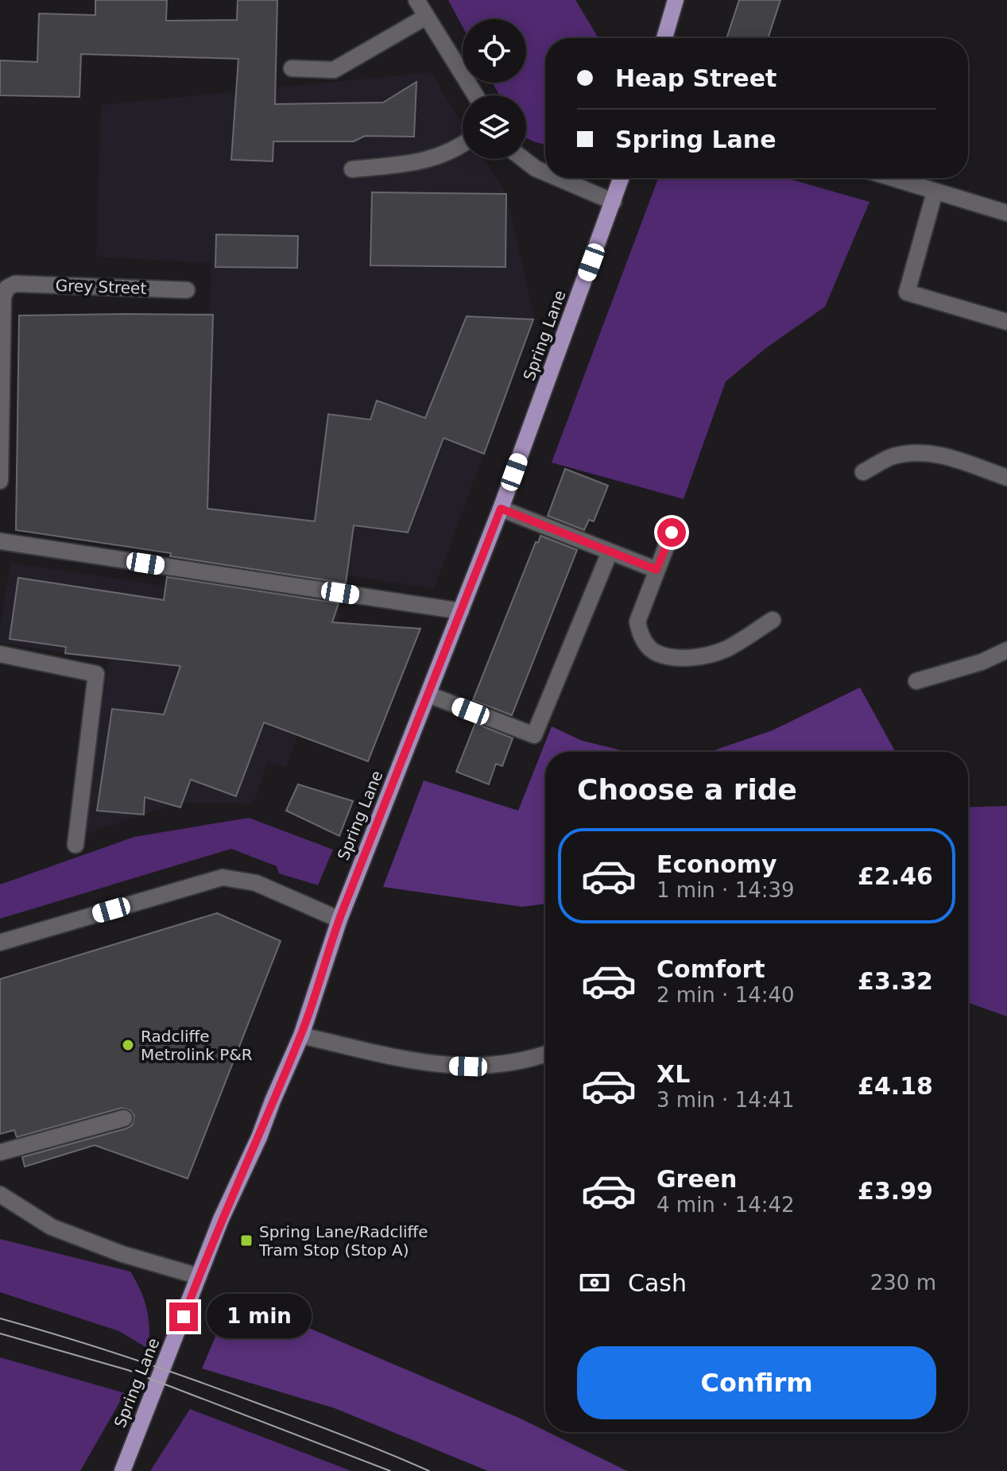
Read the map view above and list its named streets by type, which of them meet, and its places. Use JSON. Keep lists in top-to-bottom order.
{
  "streets": {
    "main road": ["Spring Lane"],
    "street": ["Grey Street"]
  },
  "places": {
    "other": ["Radcliffe Metrolink P&R"],
    "transit": ["Spring Lane/Radcliffe Tram Stop (Stop A)"]
  },
  "page": {
    "banner": ["Heap Street", "Spring Lane"],
    "heading": "Choose a ride",
    "list": [
      {
        "name": "Economy",
        "note": "1 min · 14:39",
        "value": "£2.46"
      },
      {
        "name": "Comfort",
        "note": "2 min · 14:40",
        "value": "£3.32"
      },
      {
        "name": "XL",
        "note": "3 min · 14:41",
        "value": "£4.18"
      },
      {
        "name": "Green",
        "note": "4 min · 14:42",
        "value": "£3.99"
      }
    ],
    "pay": ["Cash", "230 m"],
    "bubble": "1 min",
    "buttons": "Confirm"
  }
}
